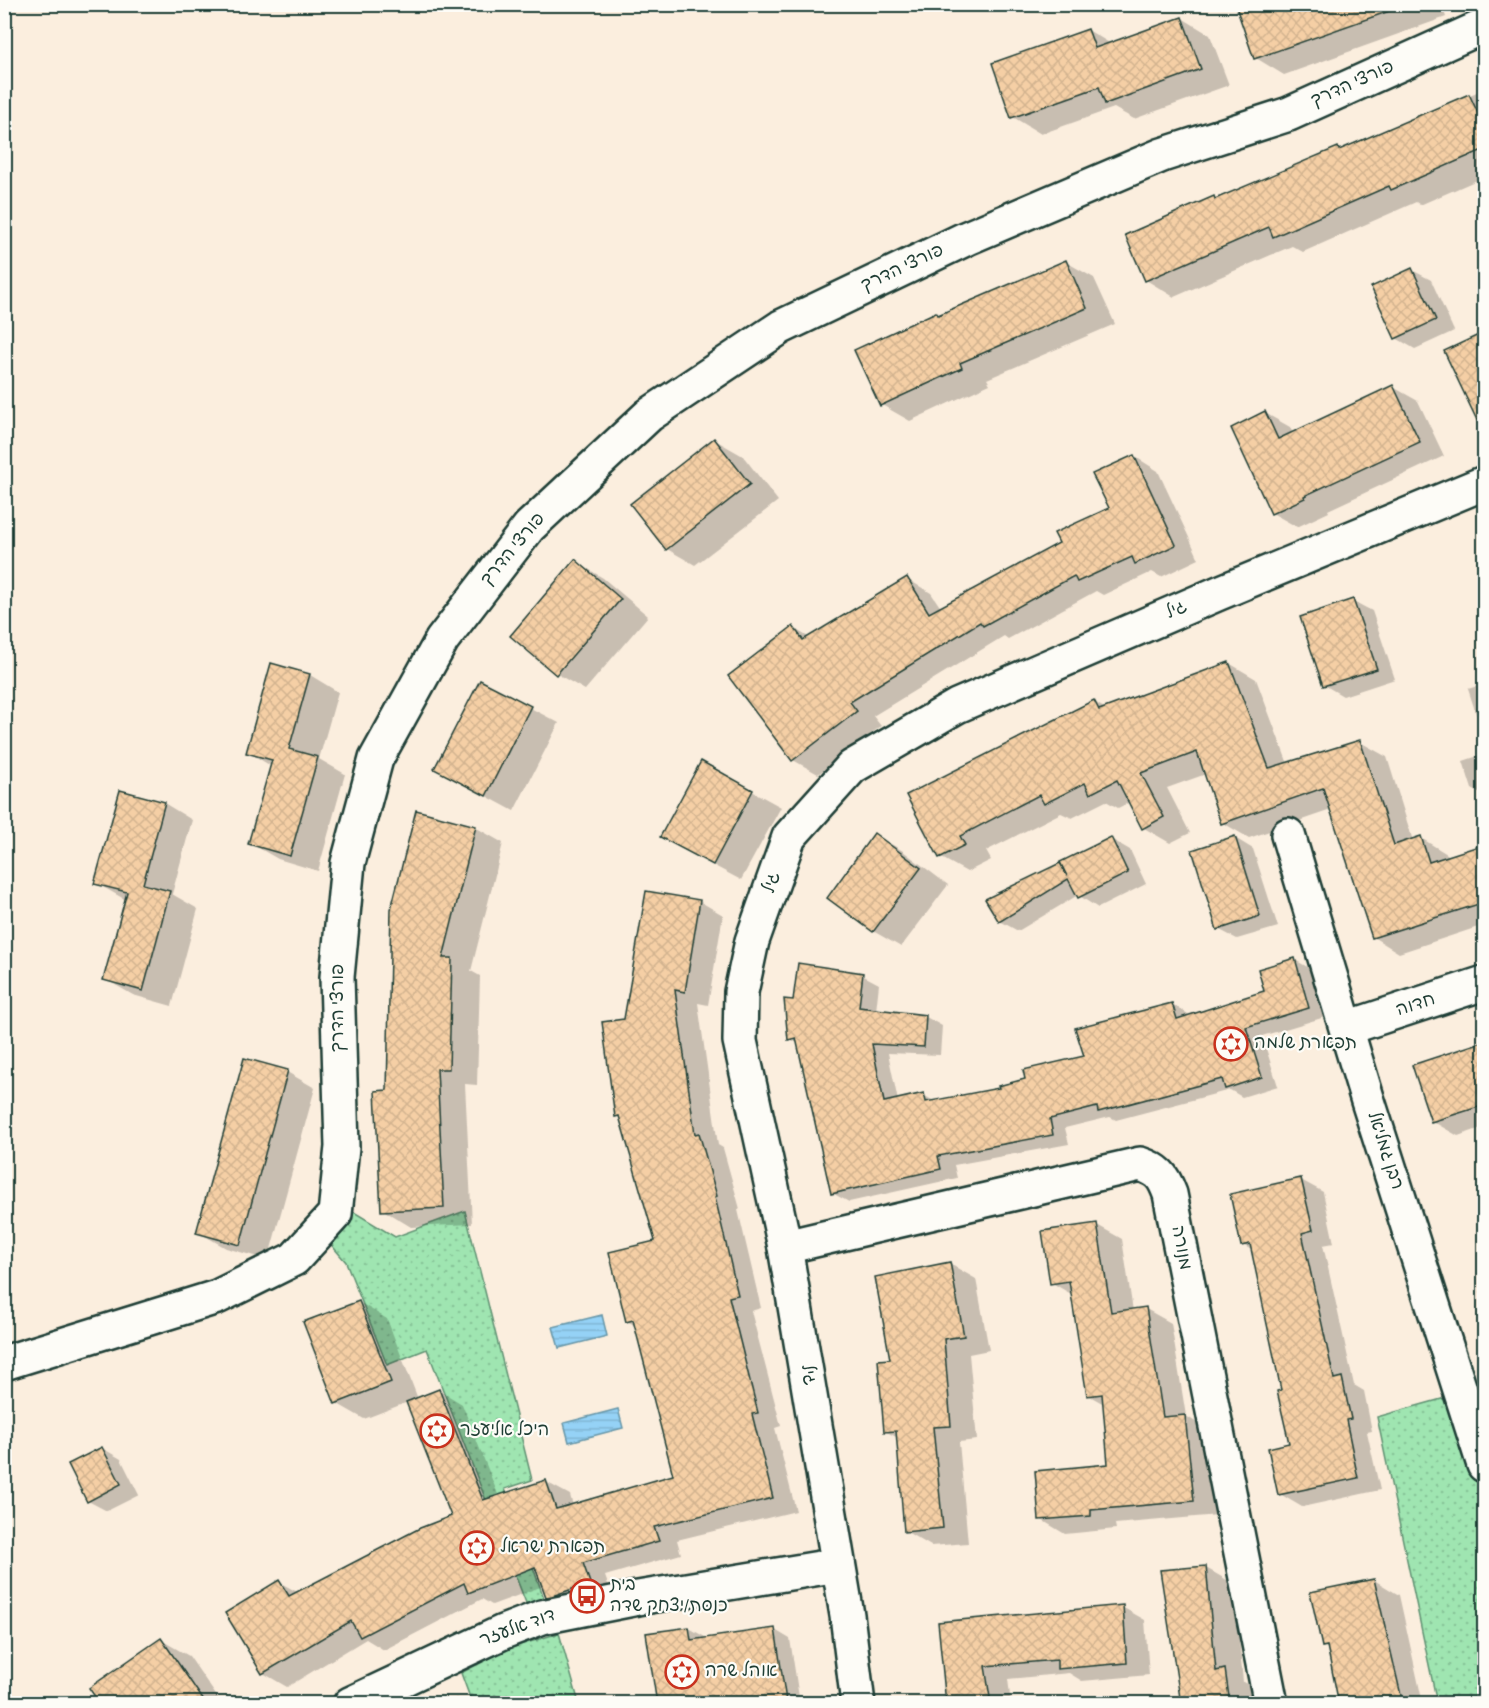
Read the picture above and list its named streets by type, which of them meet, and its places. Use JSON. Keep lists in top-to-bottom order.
{
  "streets": {
    "street": [
      "פורצי הדרך",
      "גיל",
      "חדוה",
      "רבן גמליאל",
      "מנורה",
      "דוד אלעזר"
    ]
  },
  "crossings": [
    ["גיל", "מנורה"],
    ["גיל", "דוד אלעזר"],
    ["חדוה", "רבן גמליאל"]
  ],
  "places": {
    "synagogue": [
      "תפארת שלמה",
      "היכל אליעזר",
      "תפארת ישראל",
      "אוהל שרה"
    ],
    "bus stop": ["בית כנסת/יצחק שדה"]
  }
}
